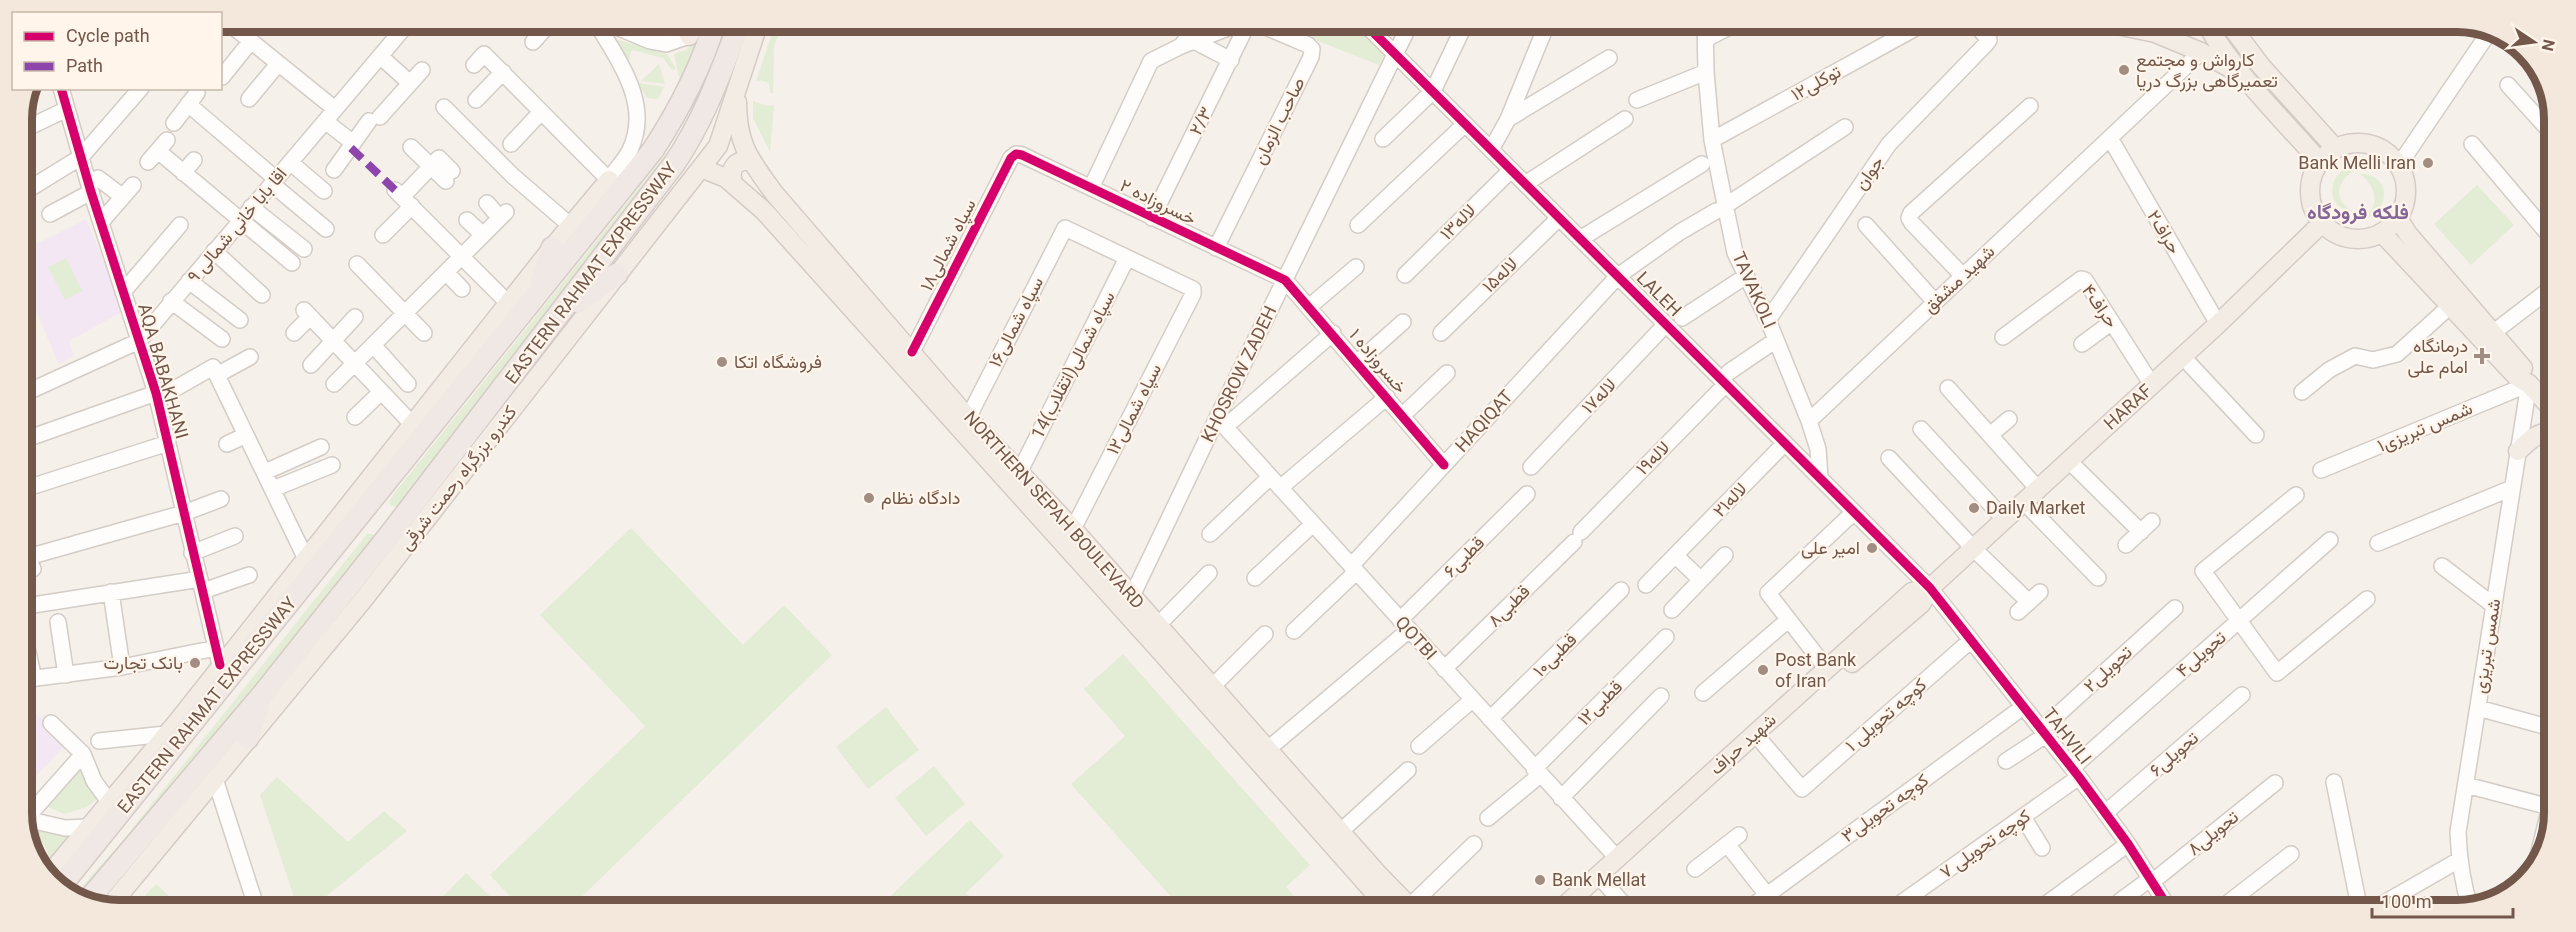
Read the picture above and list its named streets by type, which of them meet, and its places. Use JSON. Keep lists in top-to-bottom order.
{
  "streets": {
    "highway": ["EASTERN RAHMAT EXPRESSWAY"],
    "main road": [
      "HARAF",
      "کندرو بزرگراه رحمت شرقی",
      "NORTHERN SEPAH BOULEVARD",
      "شهید حراف"
    ],
    "street": [
      "توکلی۱۲",
      "۲/۳",
      "صاحب الزمان",
      "جوان",
      "خسروزاده ۲",
      "لاله۱۳",
      "۹ اقا بابا خانی شمالی",
      "حراف۲",
      "سپاه شمالی۱۸",
      "لاله۱۵",
      "شهید مشفق",
      "TAVAKOLI",
      "LALEH",
      "حراف۴",
      "سپاه شمالی۱۶",
      "خسروزاده ۱",
      "14سپاه شمالی(اتقلاب)",
      "AQA BABAKHANI",
      "KHOSROW ZADEH",
      "لاله۱۷",
      "سپاه شمالی۱۲",
      "HAQIQAT",
      "شمس تبریزی۱",
      "لاله۱۹",
      "لاله۲۱",
      "قطبی۶",
      "قطبی۸",
      "QOTBI",
      "شمس تبریزی",
      "تحویلی۴",
      "قطبی۱۰",
      "تحویلی۲",
      "قطبی۱۲",
      "کوچه تحویلی ۱",
      "TAHVILI",
      "تحویلی۶",
      "کوچه تحویلی۳",
      "تحویلی۸",
      "کوچه تحویلی ۷"
    ]
  },
  "crossings": [
    ["توکلی۱۲", "TAVAKOLI"],
    ["۲/۳", "خسروزاده ۲"],
    ["صاحب الزمان", "خسروزاده ۲"],
    ["جوان", "TAVAKOLI"],
    ["خسروزاده ۲", "سپاه شمالی۱۸"],
    ["خسروزاده ۲", "خسروزاده ۱"],
    ["خسروزاده ۲", "KHOSROW ZADEH"],
    ["لاله۱۳", "LALEH"],
    ["۹ اقا بابا خانی شمالی", "AQA BABAKHANI"],
    ["حراف۲", "شهید مشفق"],
    ["حراف۲", "HARAF"],
    ["سپاه شمالی۱۸", "NORTHERN SEPAH BOULEVARD"],
    ["لاله۱۵", "LALEH"],
    ["شهید مشفق", "TAVAKOLI"],
    ["TAVAKOLI", "LALEH"],
    ["TAVAKOLI", "HAQIQAT"],
    ["TAVAKOLI", "لاله۱۹"],
    ["LALEH", "KHOSROW ZADEH"],
    ["LALEH", "لاله۱۷"],
    ["LALEH", "HARAF"],
    ["LALEH", "HAQIQAT"],
    ["LALEH", "لاله۱۹"],
    ["LALEH", "لاله۲۱"],
    ["LALEH", "TAHVILI"],
    ["حراف۴", "HARAF"],
    ["سپاه شمالی۱۶", "14سپاه شمالی(اتقلاب)"],
    ["سپاه شمالی۱۶", "سپاه شمالی۱۲"],
    ["سپاه شمالی۱۶", "NORTHERN SEPAH BOULEVARD"],
    ["خسروزاده ۱", "KHOSROW ZADEH"],
    ["خسروزاده ۱", "HAQIQAT"],
    ["14سپاه شمالی(اتقلاب)", "سپاه شمالی۱۲"],
    ["14سپاه شمالی(اتقلاب)", "NORTHERN SEPAH BOULEVARD"],
    ["KHOSROW ZADEH", "NORTHERN SEPAH BOULEVARD"],
    ["KHOSROW ZADEH", "QOTBI"],
    ["HARAF", "TAHVILI"],
    ["HARAF", "شهید حراف"],
    ["سپاه شمالی۱۲", "NORTHERN SEPAH BOULEVARD"],
    ["HAQIQAT", "QOTBI"],
    ["شمس تبریزی۱", "شمس تبریزی"],
    ["لاله۱۹", "قطبی۸"],
    ["کندرو بزرگراه رحمت شرقی", "NORTHERN SEPAH BOULEVARD"],
    ["NORTHERN SEPAH BOULEVARD", "قطبی۶"],
    ["قطبی۶", "QOTBI"],
    ["قطبی۸", "QOTBI"],
    ["QOTBI", "قطبی۱۰"],
    ["QOTBI", "قطبی۱۲"],
    ["QOTBI", "شهید حراف"],
    ["تحویلی۴", "TAHVILI"],
    ["تحویلی۴", "کوچه تحویلی ۷"],
    ["تحویلی۲", "TAHVILI"],
    ["کوچه تحویلی ۱", "TAHVILI"],
    ["TAHVILI", "تحویلی۶"],
    ["TAHVILI", "کوچه تحویلی۳"],
    ["TAHVILI", "تحویلی۸"],
    ["TAHVILI", "کوچه تحویلی ۷"]
  ],
  "districts": ["فلکه فرودگاه"],
  "places": {
    "other": [
      "کارواش و مجتمع تعمیرگاهی بزرگ دریا",
      "Bank Melli Iran",
      "فروشگاه اتکا",
      "دادگاه نظام",
      "Daily Market",
      "امیر علی",
      "بانک تجارت",
      "Post Bank of Iran",
      "Bank Mellat"
    ],
    "health": ["درمانگاه امام علی"]
  },
  "legend": ["Cycle path", "Path"],
  "scale_bar": "100 m",
  "north": "right"
}
